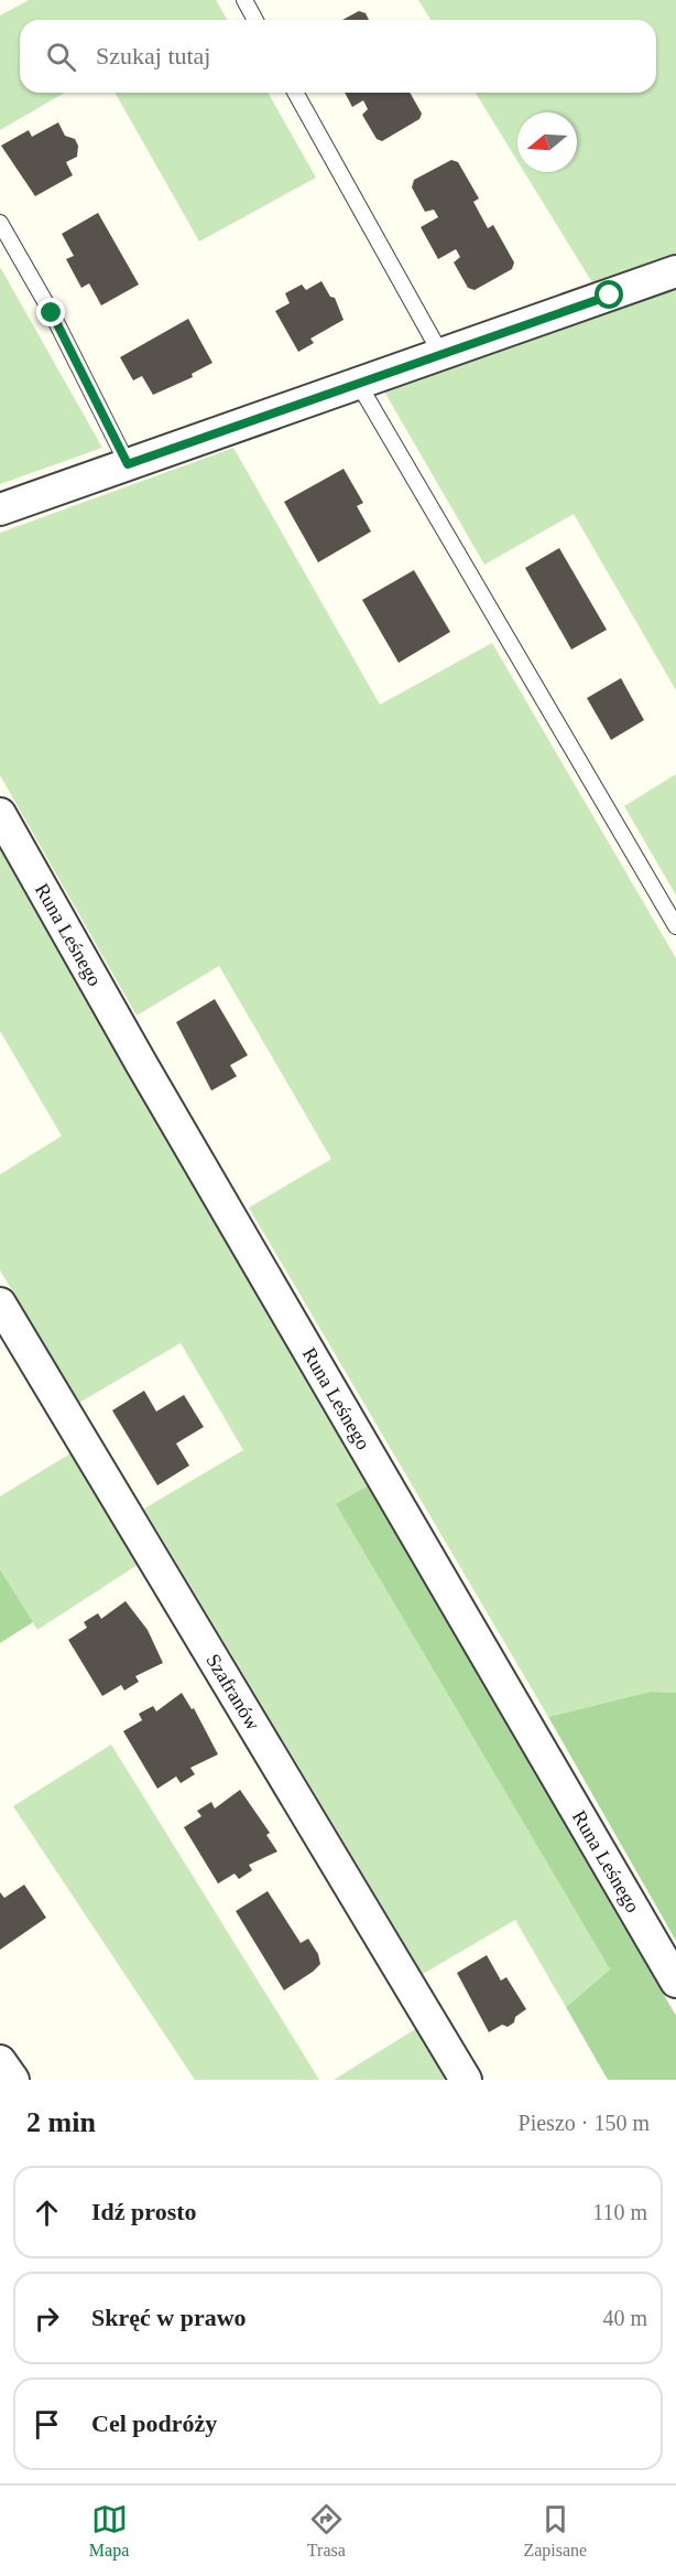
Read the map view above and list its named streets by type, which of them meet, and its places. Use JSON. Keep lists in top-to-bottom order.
{
  "streets": {
    "street": ["Runa Leśnego", "Szafranów"]
  },
  "north": "left",
  "page": {
    "search": "Szukaj tutaj",
    "heading": ["2 min", "Pieszo · 150 m"],
    "list": [
      ["Idź prosto", "110 m"],
      ["Skręć w prawo", "40 m"],
      "Cel podróży"
    ],
    "nav": ["Mapa", "Trasa", "Zapisane"]
  }
}
